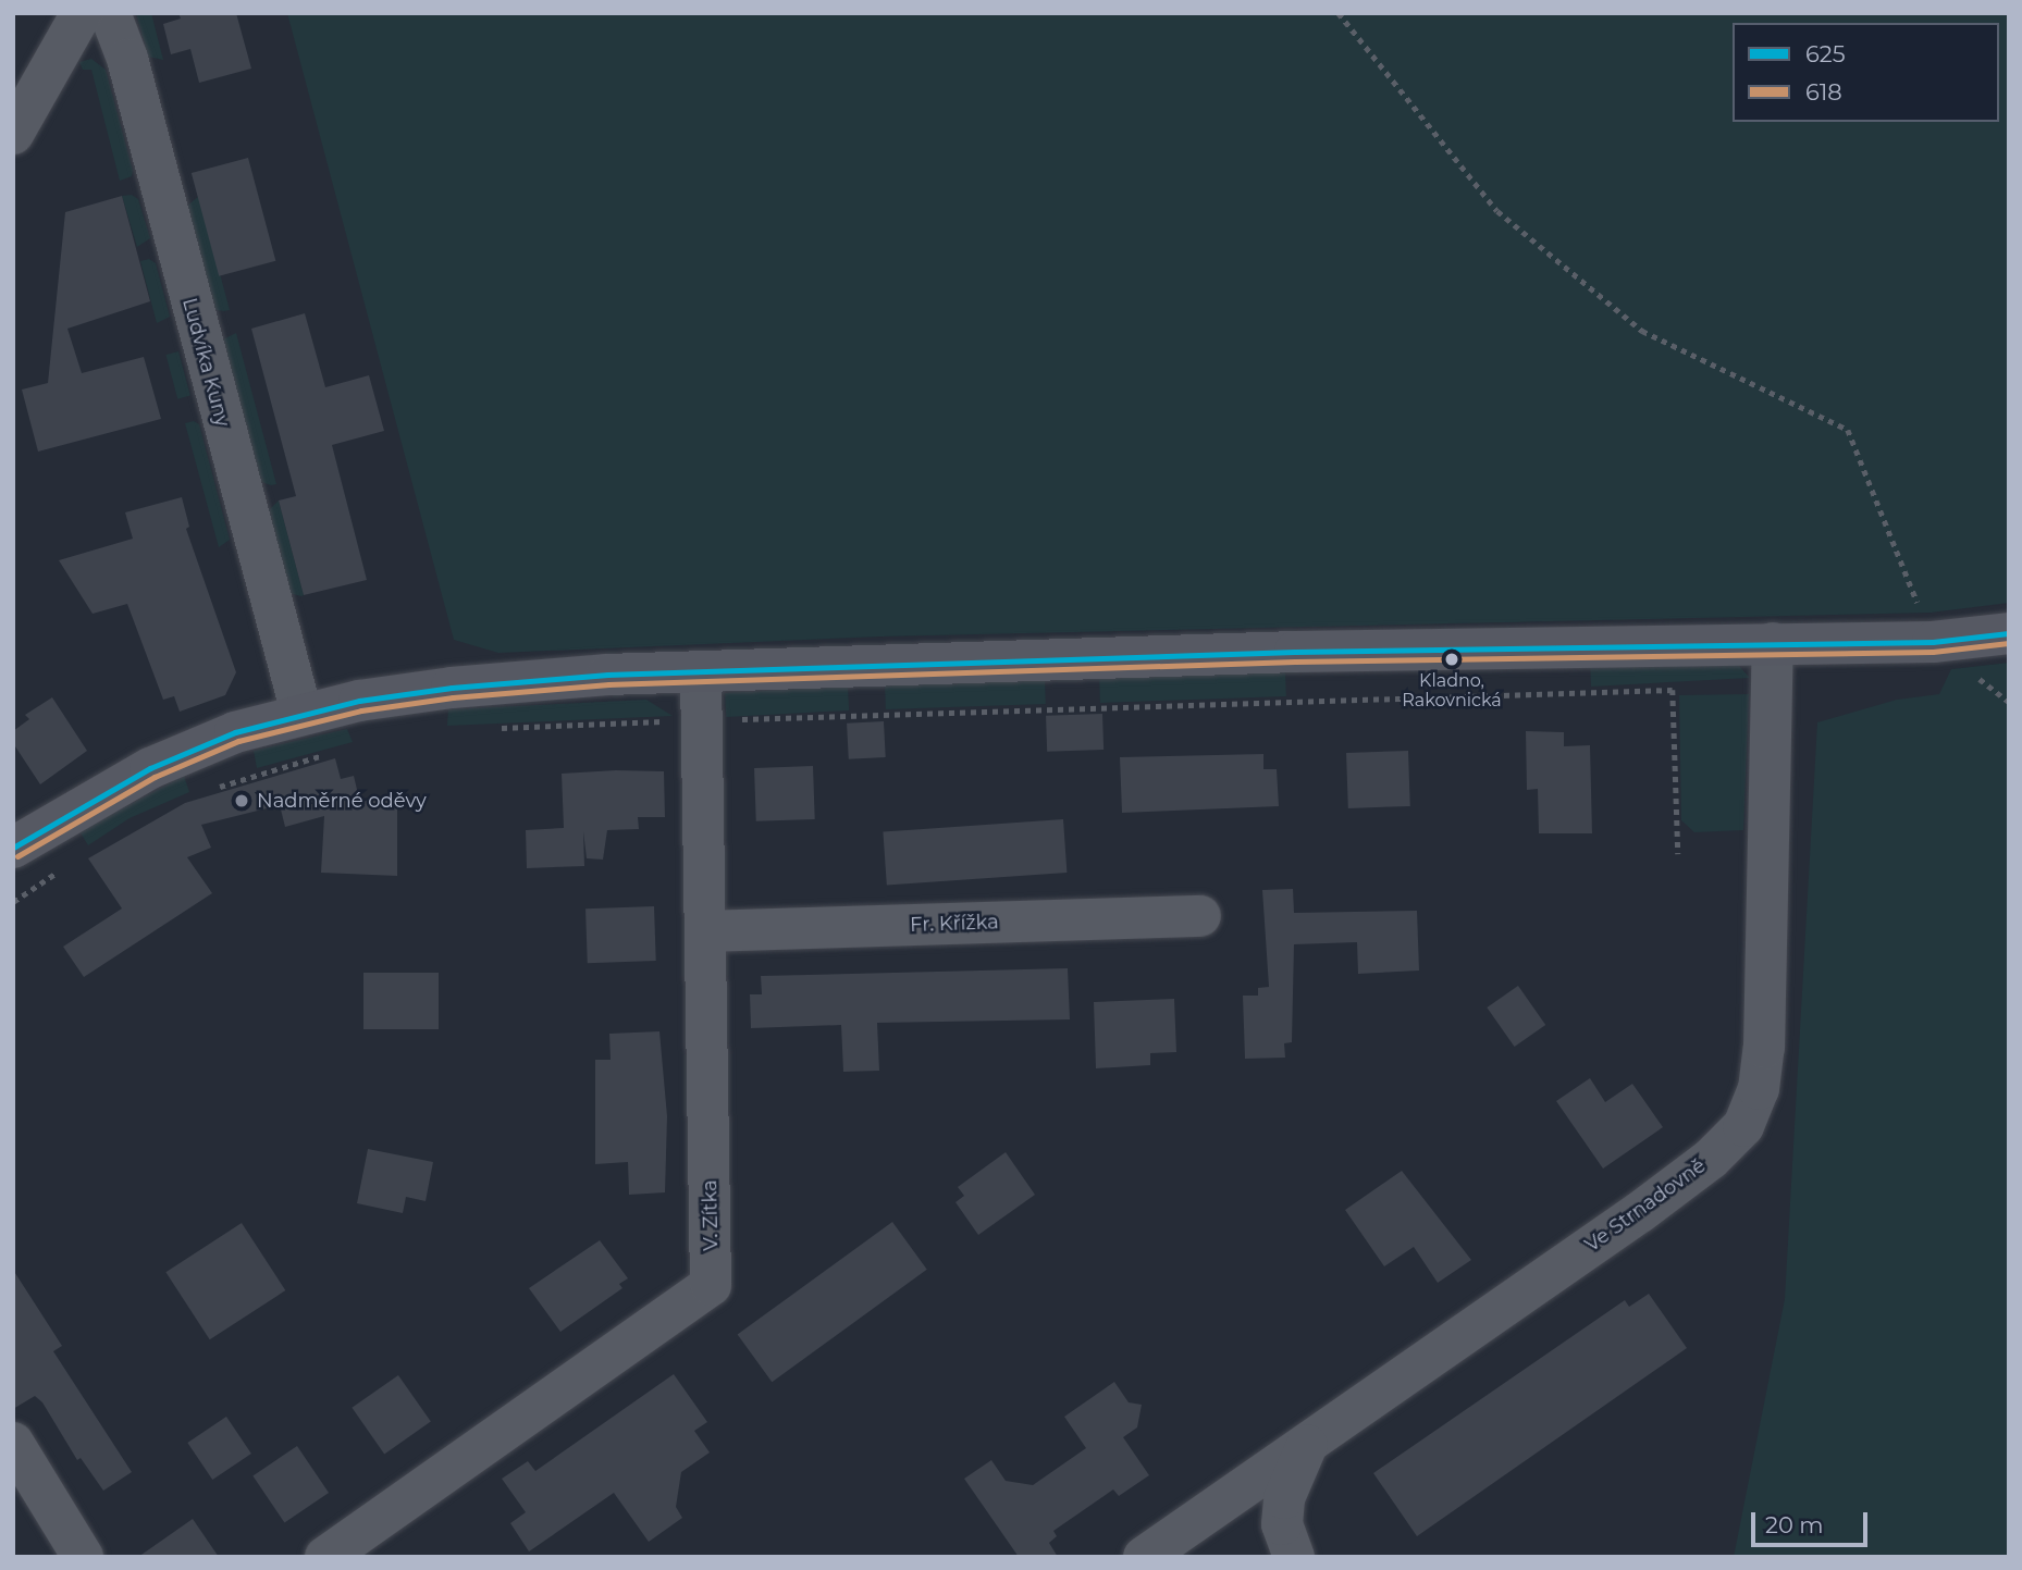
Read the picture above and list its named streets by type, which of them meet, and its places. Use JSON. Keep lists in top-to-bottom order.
{
  "streets": {
    "street": [
      "Ludvíka Kuny",
      "Fr. Křížka",
      "Ve Strnadovně",
      "V. Zítka"
    ]
  },
  "crossings": [
    ["Fr. Křížka", "V. Zítka"]
  ],
  "places": ["Kladno, Rakovnická", "Nadměrné oděvy"],
  "lines": ["transit line 625", "transit line 618"],
  "legend": ["625", "618"],
  "scale_bar": "20 m"
}
